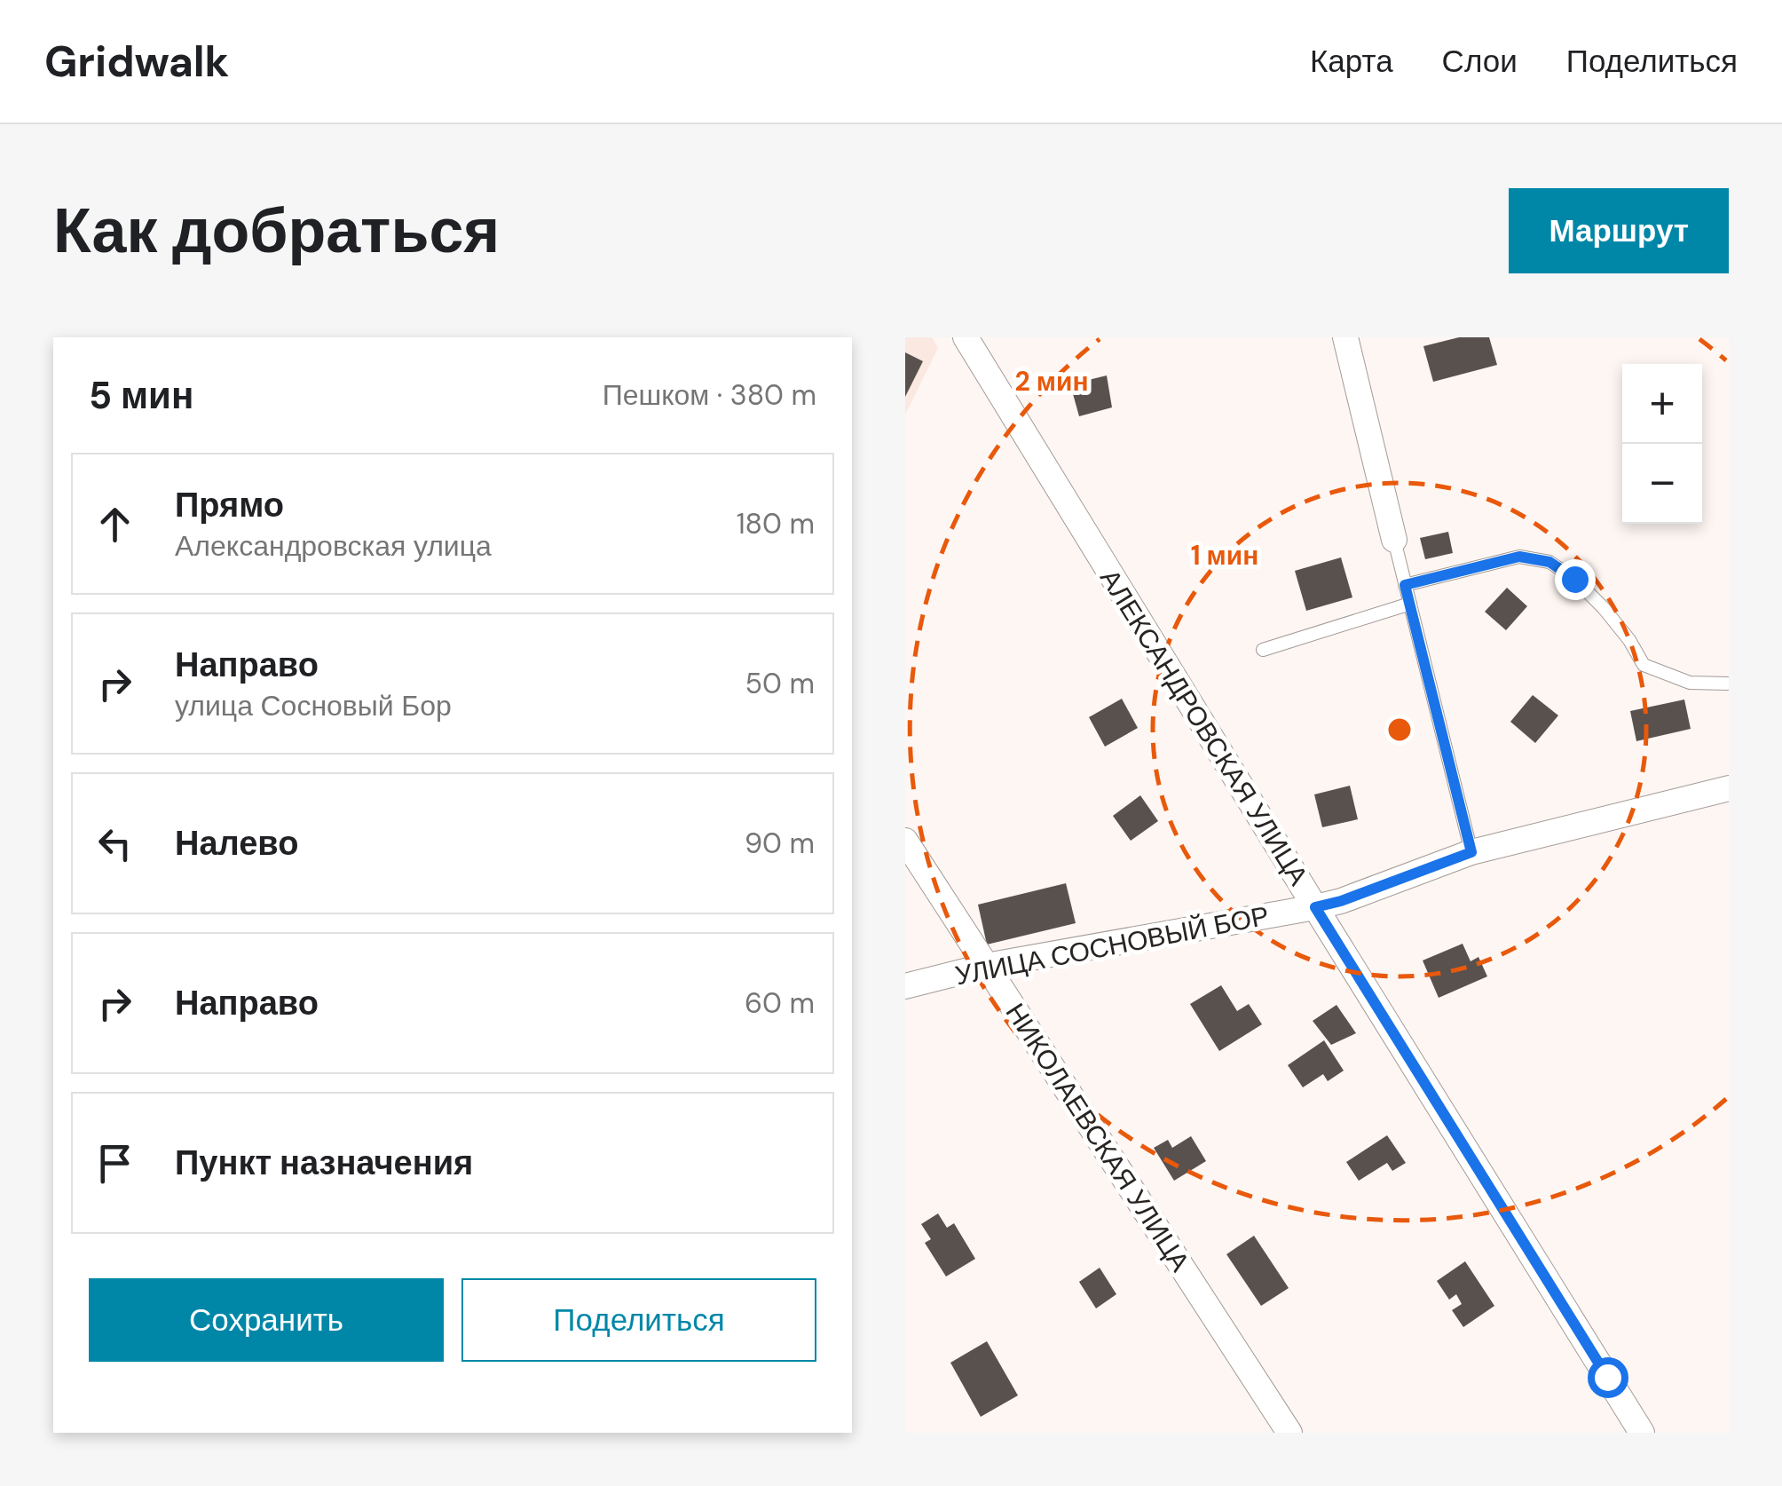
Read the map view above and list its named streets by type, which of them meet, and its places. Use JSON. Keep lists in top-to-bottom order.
{
  "streets": {
    "street": ["АЛЕКСАНДРОВСКАЯ УЛИЦА", "УЛИЦА СОСНОВЫЙ БОР", "НИКОЛАЕВСКАЯ УЛИЦА"]
  },
  "crossings": [
    ["АЛЕКСАНДРОВСКАЯ УЛИЦА", "УЛИЦА СОСНОВЫЙ БОР"],
    ["УЛИЦА СОСНОВЫЙ БОР", "НИКОЛАЕВСКАЯ УЛИЦА"]
  ],
  "page": {
    "header": "Gridwalk",
    "nav": ["Карта", "Слои", "Поделиться"],
    "buttons": [
      "Маршрут",
      ["Сохранить", "Поделиться"]
    ],
    "title": "Как добраться",
    "heading": ["5 мин", "Пешком · 380 m"],
    "map_buttons": ["+", "−"],
    "list": [
      ["Прямо", "Александровская улица", "180 m"],
      ["Направо", "улица Сосновый Бор", "50 m"],
      ["Налево", "90 m"],
      ["Направо", "60 m"],
      "Пункт назначения"
    ]
  },
  "rings": ["2 мин", "1 мин"]
}
